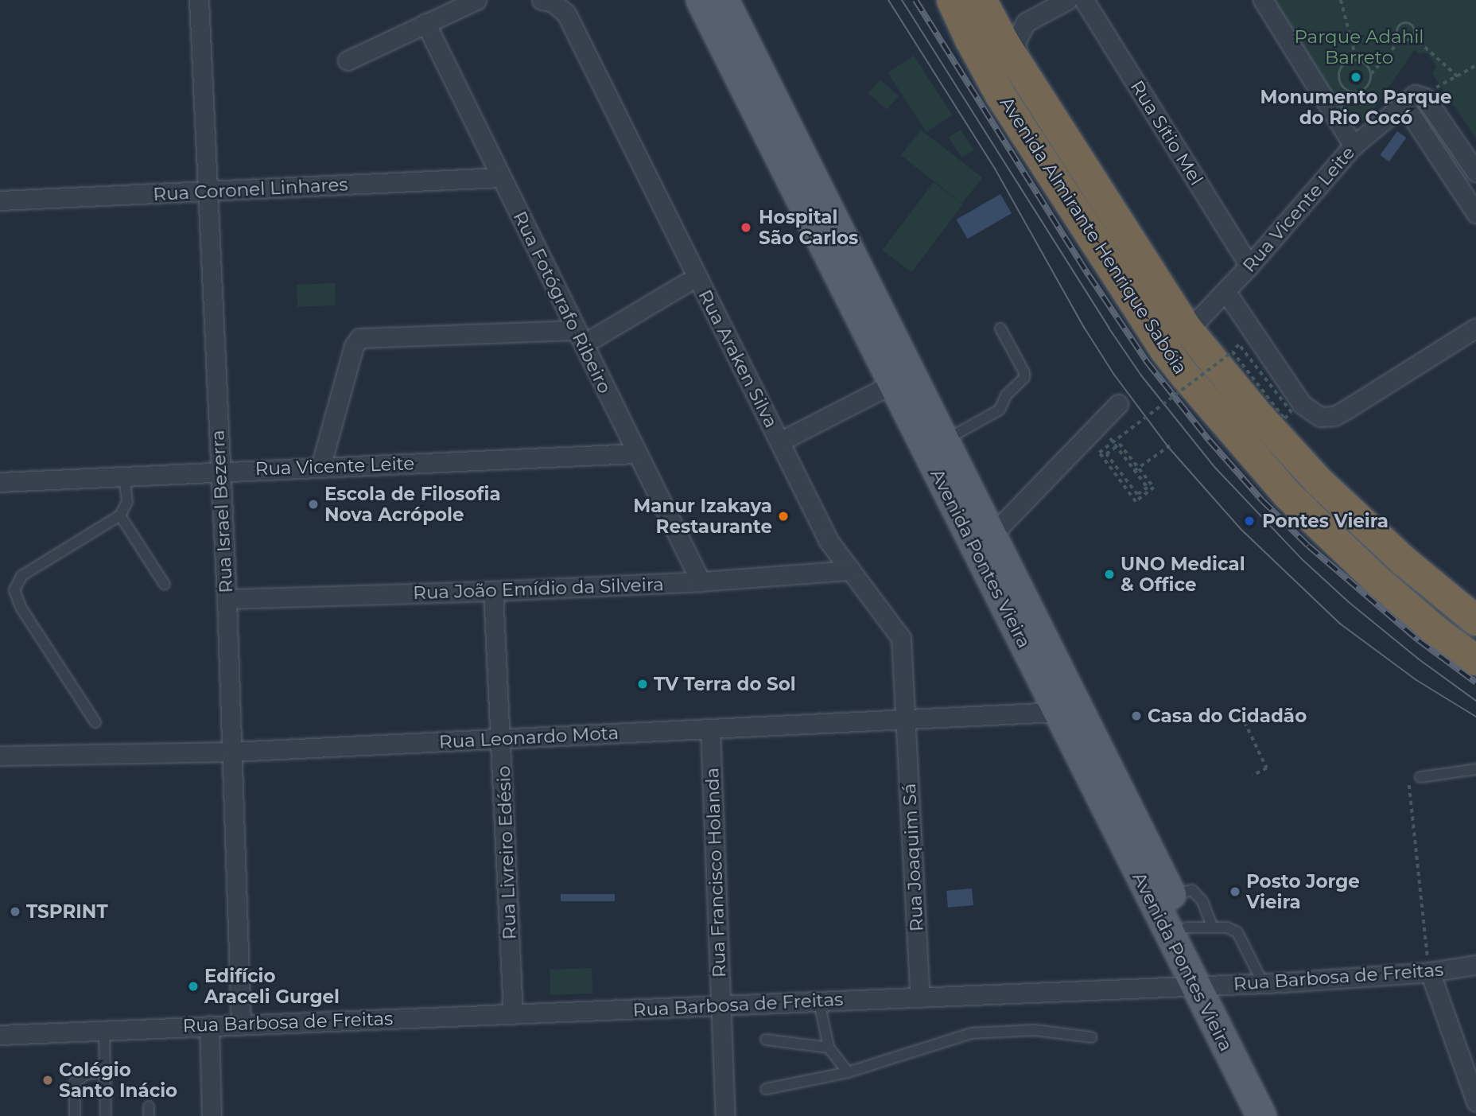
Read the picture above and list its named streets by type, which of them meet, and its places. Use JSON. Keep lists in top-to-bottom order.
{
  "streets": {
    "highway": ["Avenida Almirante Henrique Sabóia"],
    "main road": ["Avenida Pontes Vieira"],
    "street": [
      "Rua Sítio Mel",
      "Rua Coronel Linhares",
      "Rua Vicente Leite",
      "Rua Fotógrafo Ribeiro",
      "Rua Araken Silva",
      "Rua Israel Bezerra",
      "Rua João Emídio da Silveira",
      "Rua Leonardo Mota",
      "Rua Livreiro Edésio",
      "Rua Joaquim Sá",
      "Rua Francisco Holanda",
      "Rua Barbosa de Freitas"
    ]
  },
  "crossings": [
    ["Rua Sítio Mel", "Rua Vicente Leite"],
    ["Rua Coronel Linhares", "Rua Fotógrafo Ribeiro"],
    ["Rua Coronel Linhares", "Rua Israel Bezerra"],
    ["Rua Vicente Leite", "Avenida Almirante Henrique Sabóia"],
    ["Rua Vicente Leite", "Rua Fotógrafo Ribeiro"],
    ["Rua Vicente Leite", "Rua Israel Bezerra"],
    ["Rua Fotógrafo Ribeiro", "Rua João Emídio da Silveira"],
    ["Rua Araken Silva", "Rua João Emídio da Silveira"],
    ["Rua Araken Silva", "Rua Leonardo Mota"],
    ["Rua Araken Silva", "Rua Joaquim Sá"],
    ["Rua Israel Bezerra", "Rua João Emídio da Silveira"],
    ["Rua Israel Bezerra", "Rua Leonardo Mota"],
    ["Rua Israel Bezerra", "Rua Barbosa de Freitas"],
    ["Avenida Pontes Vieira", "Rua Leonardo Mota"],
    ["Avenida Pontes Vieira", "Rua Barbosa de Freitas"],
    ["Rua João Emídio da Silveira", "Rua Livreiro Edésio"],
    ["Rua Leonardo Mota", "Rua Livreiro Edésio"],
    ["Rua Leonardo Mota", "Rua Joaquim Sá"],
    ["Rua Leonardo Mota", "Rua Francisco Holanda"],
    ["Rua Livreiro Edésio", "Rua Barbosa de Freitas"],
    ["Rua Joaquim Sá", "Rua Barbosa de Freitas"],
    ["Rua Francisco Holanda", "Rua Barbosa de Freitas"]
  ],
  "parks": ["Parque Adahil Barreto"],
  "places": [
    "Monumento Parque do Rio Cocó",
    "Hospital São Carlos",
    "Escola de Filosofia Nova Acrópole",
    "Manur Izakaya Restaurante",
    "Pontes Vieira",
    "UNO Medical & Office",
    "TV Terra do Sol",
    "Casa do Cidadão",
    "Posto Jorge Vieira",
    "TSPRINT",
    "Edifício Araceli Gurgel",
    "Colégio Santo Inácio"
  ]
}
